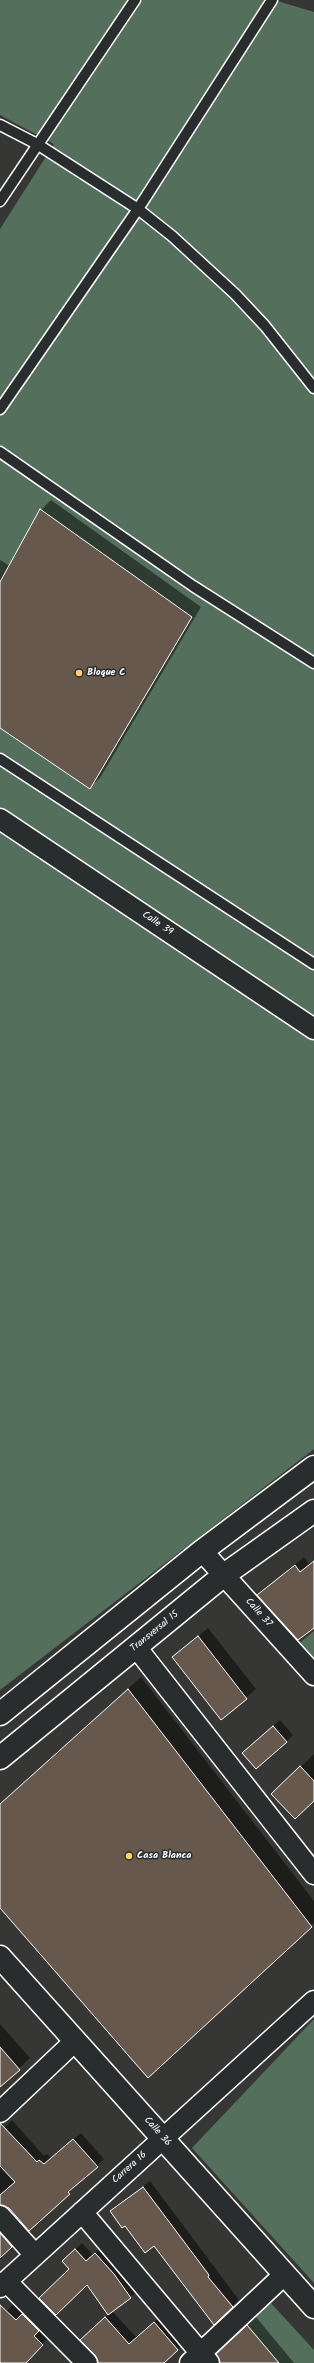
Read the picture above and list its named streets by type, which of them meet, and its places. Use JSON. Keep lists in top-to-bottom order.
{
  "streets": {
    "street": [
      "Calle 39",
      "Calle 37",
      "Transversal 15",
      "Calle 36",
      "Carrera 16"
    ]
  },
  "crossings": [
    ["Calle 37", "Transversal 15"],
    ["Calle 36", "Carrera 16"]
  ],
  "places": ["Bloque C", "Casa Blanca"]
}
